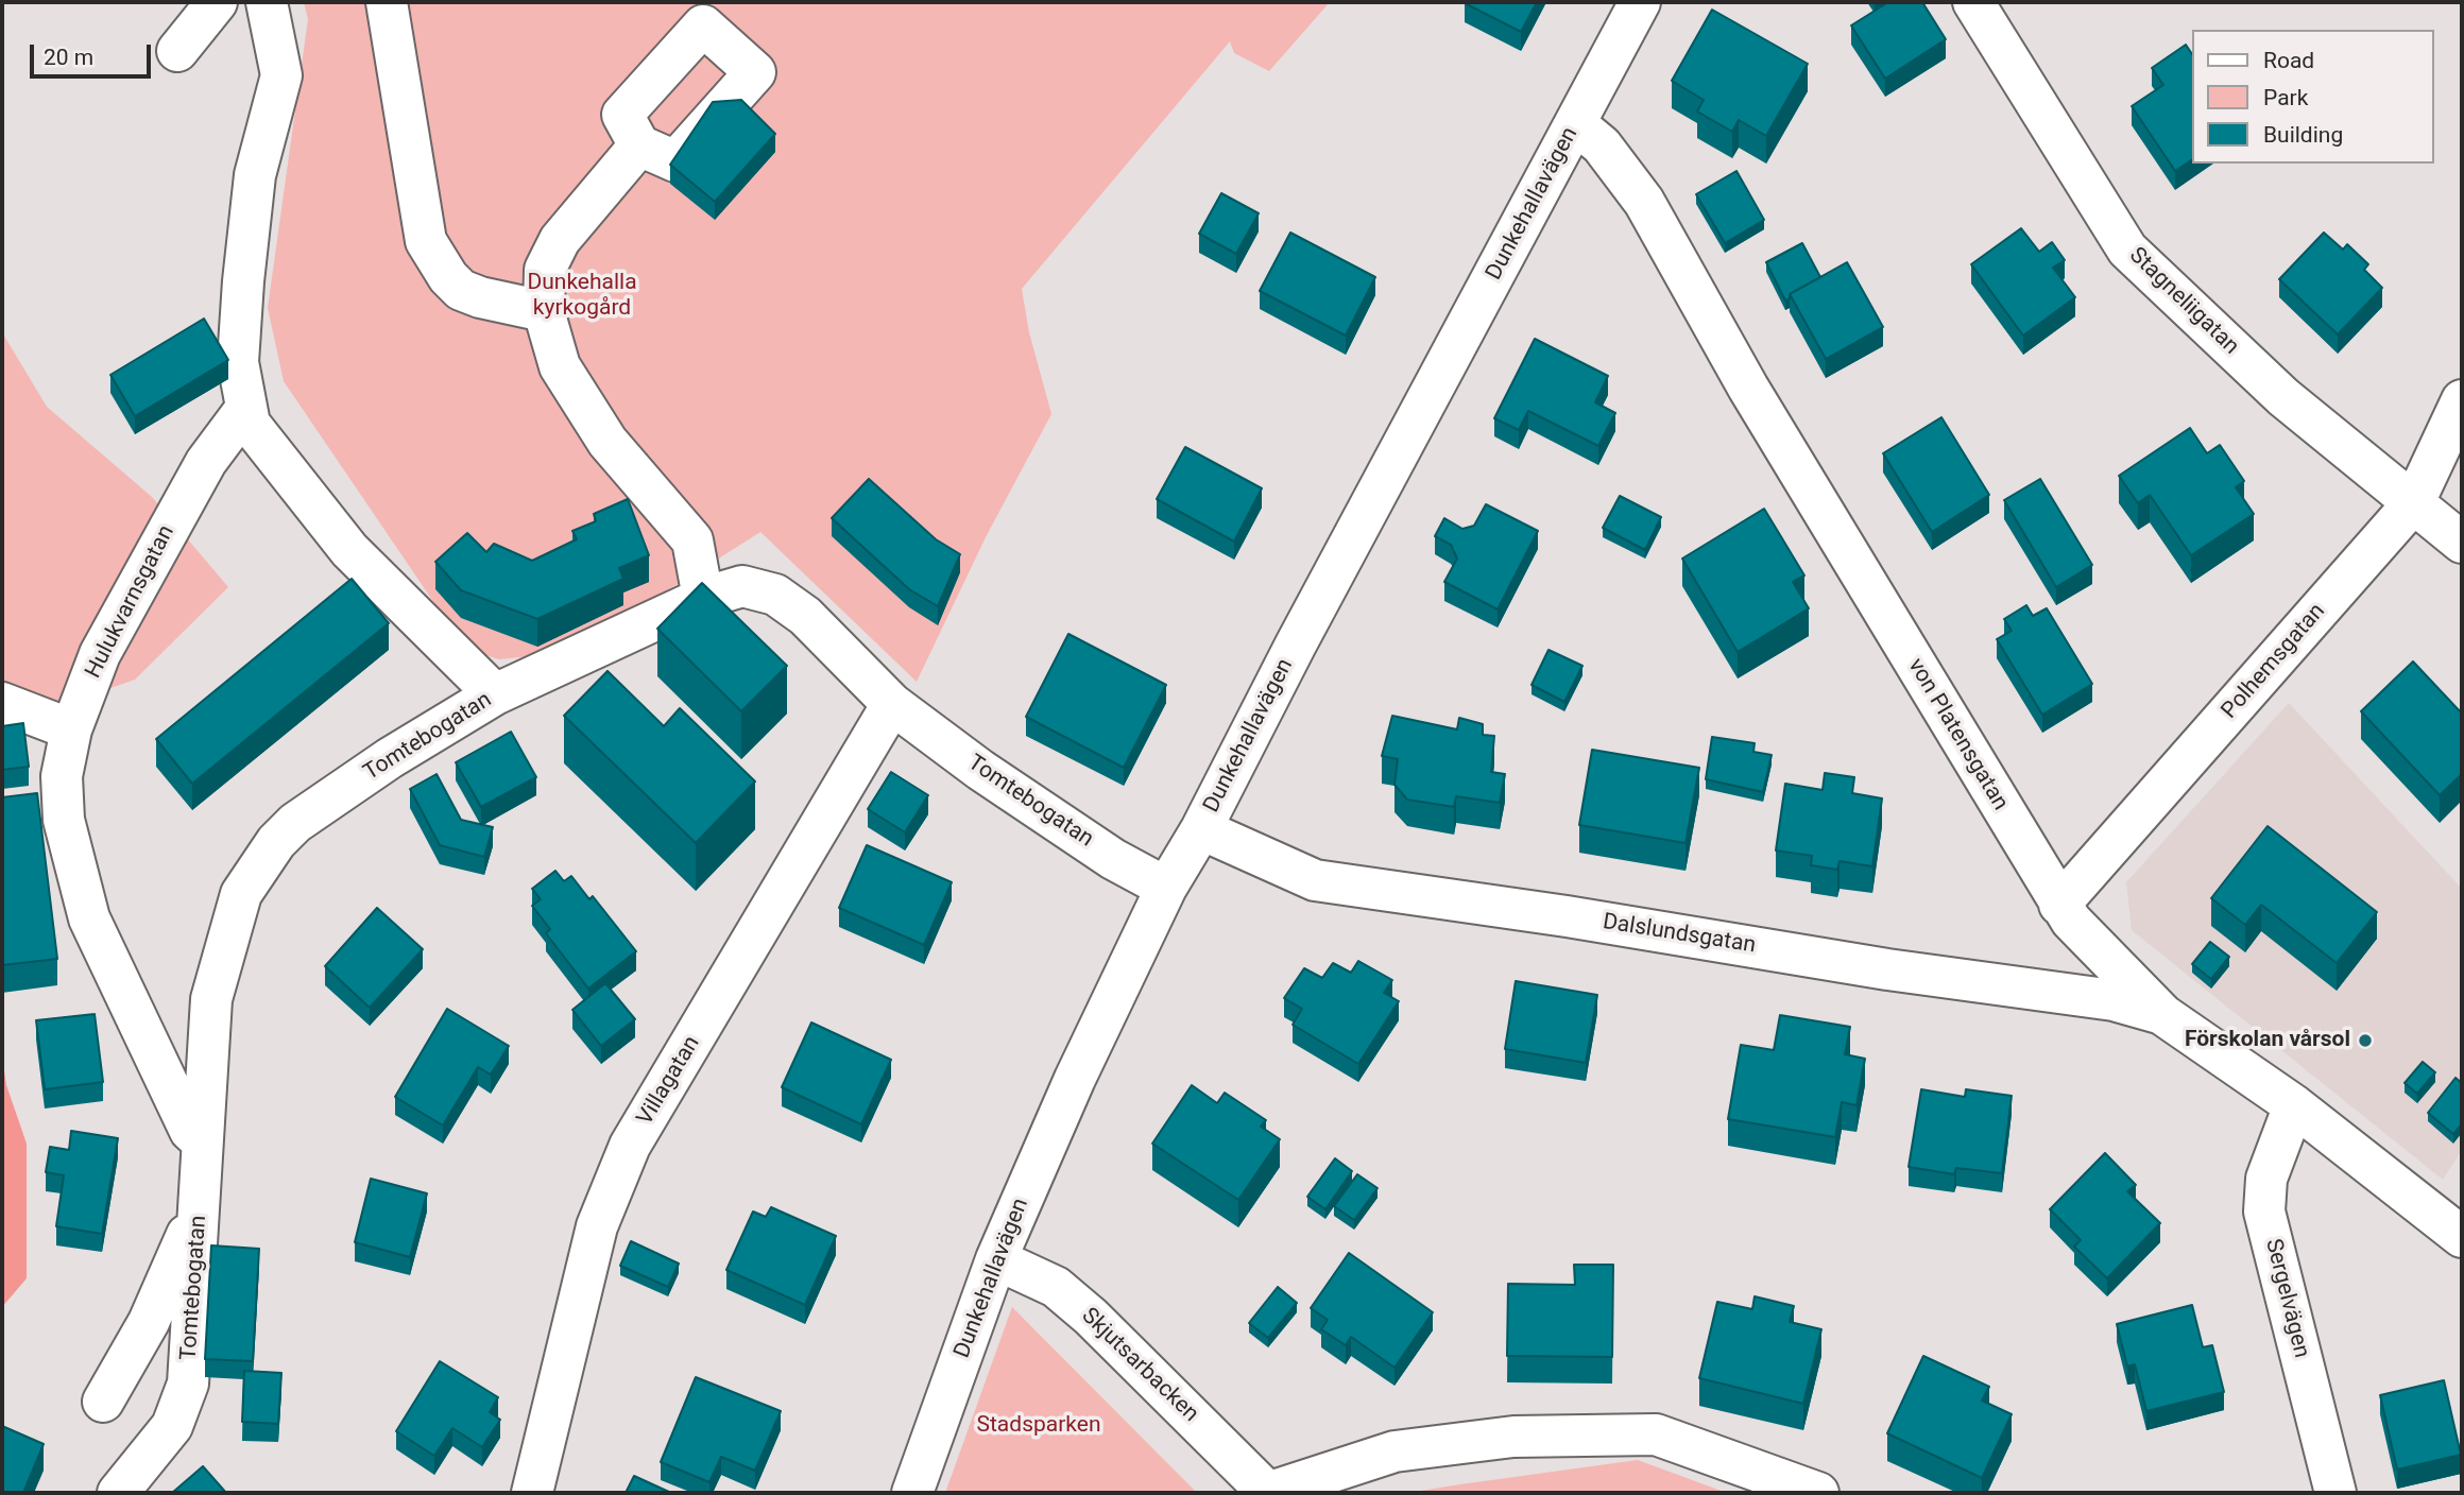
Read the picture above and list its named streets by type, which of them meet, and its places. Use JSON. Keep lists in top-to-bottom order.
{
  "streets": {
    "street": [
      "Dunkehallavägen",
      "Stagneliigatan",
      "Hulukvarnsgatan",
      "Polhemsgatan",
      "von Platensgatan",
      "Tomtebogatan",
      "Dalslundsgatan",
      "Villagatan",
      "Sergelvägen",
      "Skjutsarbacken"
    ]
  },
  "crossings": [
    ["Dunkehallavägen", "von Platensgatan"],
    ["Dunkehallavägen", "Tomtebogatan"],
    ["Dunkehallavägen", "Dalslundsgatan"],
    ["Dunkehallavägen", "Skjutsarbacken"],
    ["Stagneliigatan", "Polhemsgatan"],
    ["Hulukvarnsgatan", "Tomtebogatan"],
    ["Polhemsgatan", "von Platensgatan"],
    ["von Platensgatan", "Dalslundsgatan"],
    ["von Platensgatan", "Sergelvägen"],
    ["Tomtebogatan", "Villagatan"]
  ],
  "parks": ["Dunkehalla kyrkogård", "Stadsparken"],
  "places": ["Förskolan vårsol"],
  "legend": ["Road", "Park", "Building"],
  "scale_bar": "20 m"
}
